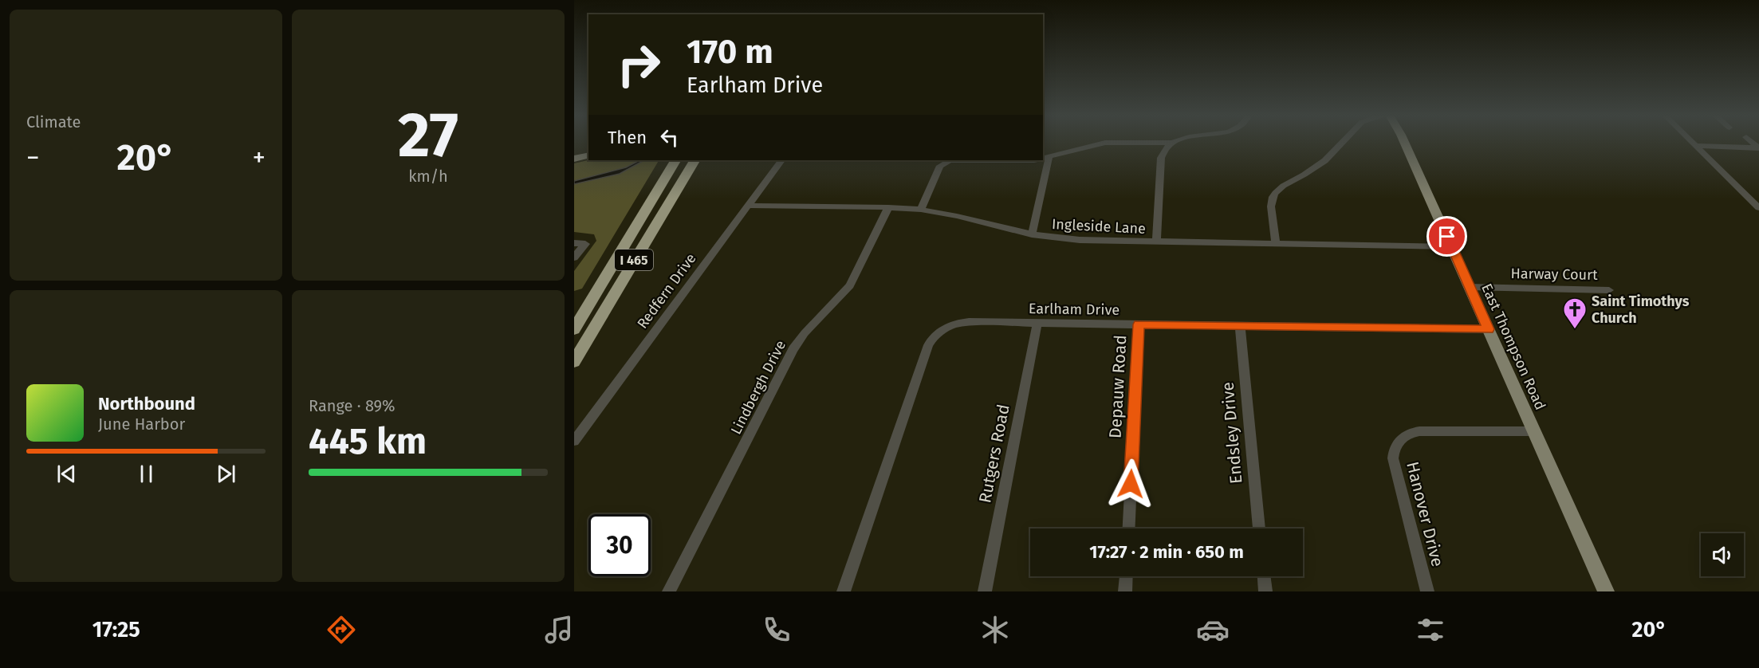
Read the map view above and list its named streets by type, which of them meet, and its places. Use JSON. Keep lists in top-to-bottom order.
{
  "streets": {
    "highway": ["I 465"],
    "main road": ["East Thompson Road"],
    "street": [
      "Ingleside Lane",
      "Harway Court",
      "Redfern Drive",
      "Earlham Drive",
      "Depauw Road",
      "Lindbergh Drive",
      "Endsley Drive",
      "Rutgers Road",
      "Hanover Drive"
    ]
  },
  "crossings": [
    ["Ingleside Lane", "Redfern Drive"],
    ["Ingleside Lane", "East Thompson Road"],
    ["Ingleside Lane", "Lindbergh Drive"],
    ["Harway Court", "East Thompson Road"],
    ["Earlham Drive", "East Thompson Road"],
    ["Earlham Drive", "Depauw Road"],
    ["Earlham Drive", "Endsley Drive"],
    ["Earlham Drive", "Rutgers Road"],
    ["East Thompson Road", "Hanover Drive"]
  ],
  "places": {
    "church": ["Saint Timothys Church"]
  },
  "page": {
    "tile": [
      "Climate",
      ["27", "km/h"],
      ["Range · 89%", "445 km"]
    ],
    "turn": ["170 m", "Earlham Drive"],
    "then": "Then",
    "heat": ["−", "20°", "+"],
    "song": ["Northbound", "June Harbor"],
    "limit": "30",
    "trip": "17:27 · 2 min · 650 m",
    "tabs": ["17:25", "20°"]
  }
}
